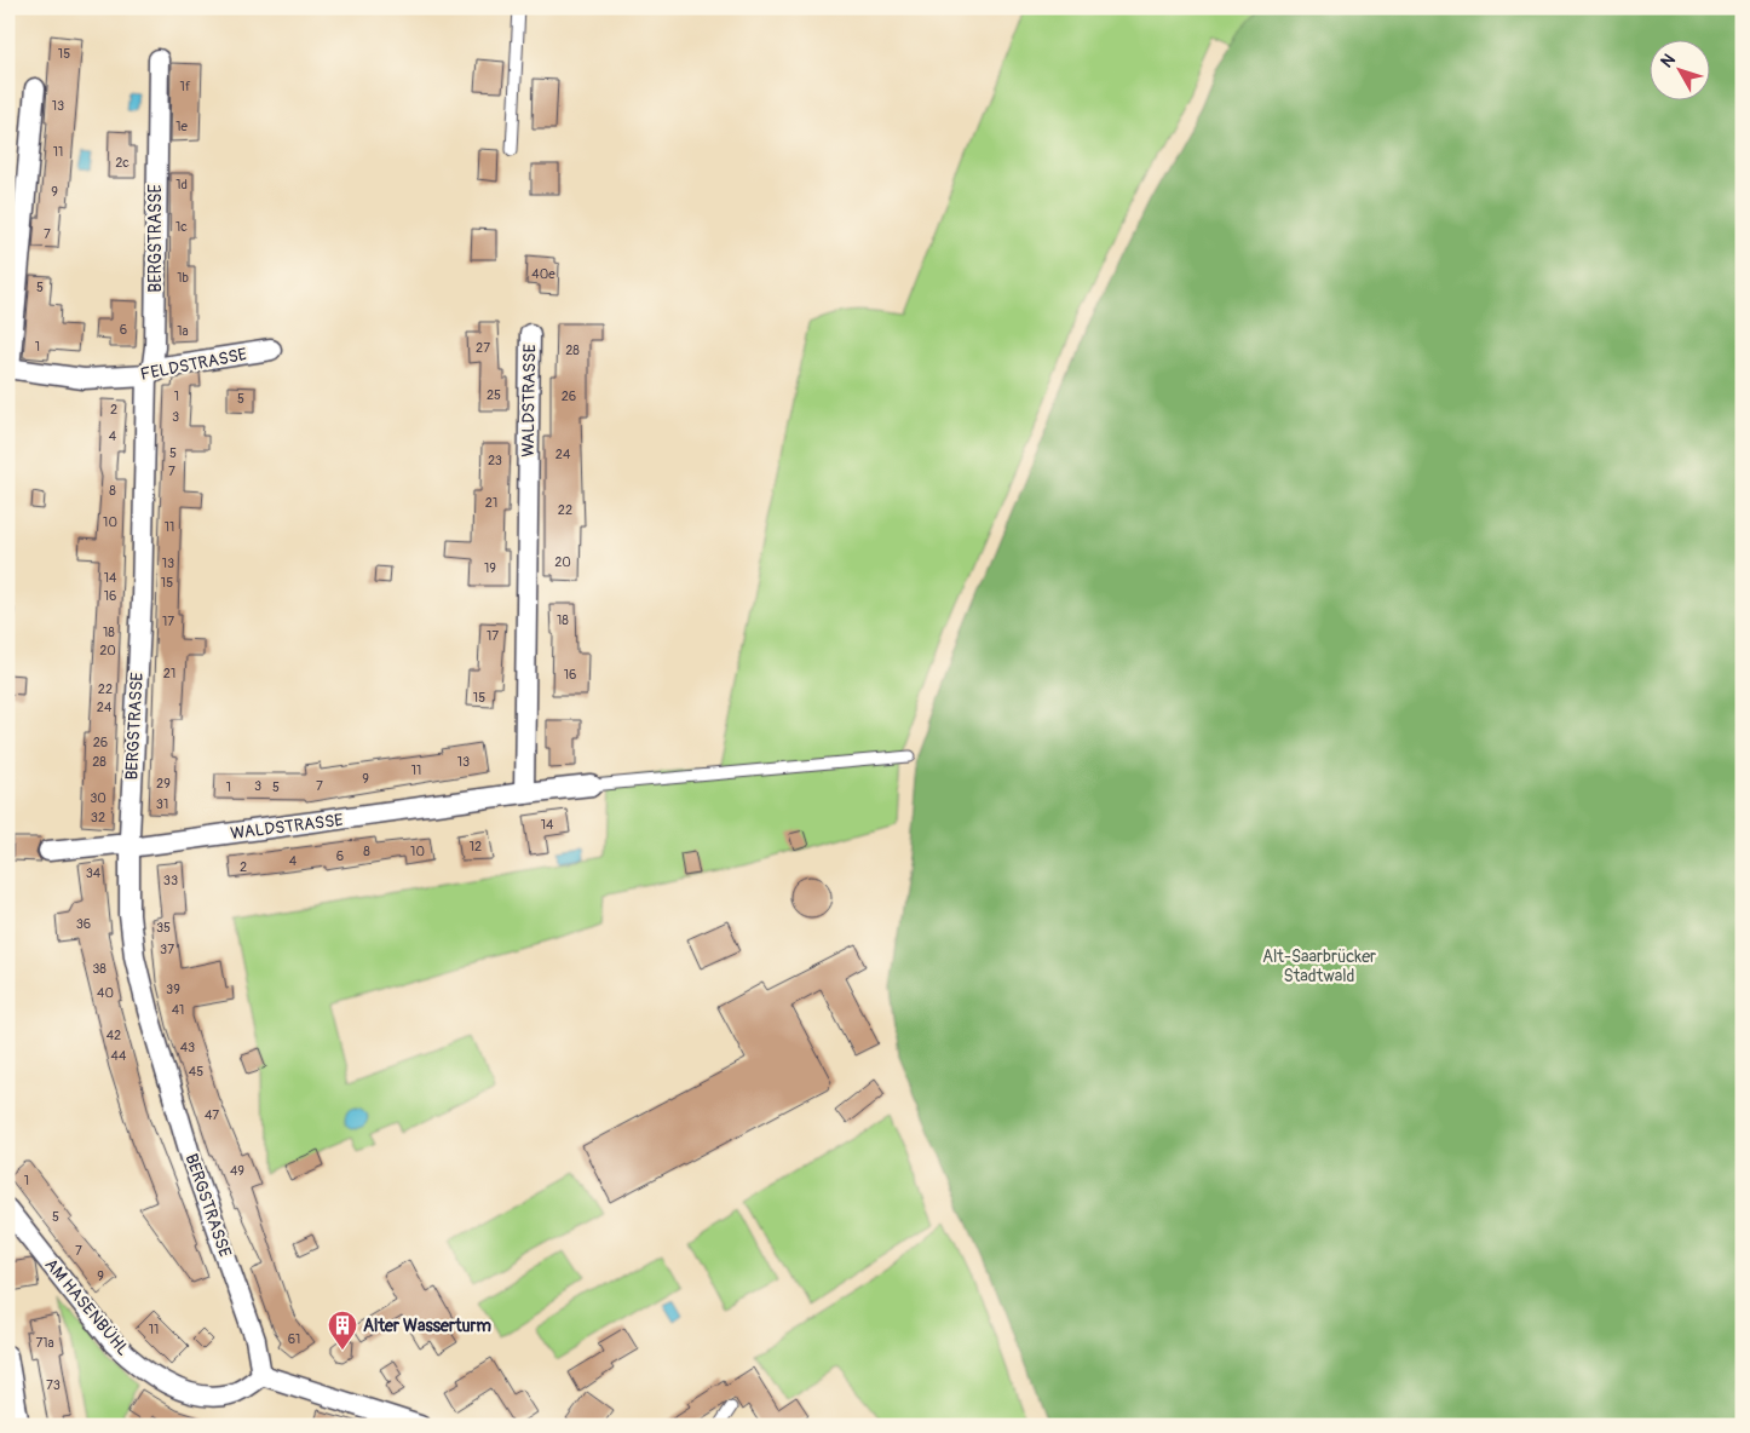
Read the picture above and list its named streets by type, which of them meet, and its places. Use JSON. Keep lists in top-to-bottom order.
{
  "streets": {
    "street": [
      "BERGSTRASSE",
      "FELDSTRASSE",
      "WALDSTRASSE",
      "AM HASENBÜHL"
    ]
  },
  "crossings": [
    ["BERGSTRASSE", "FELDSTRASSE"],
    ["BERGSTRASSE", "WALDSTRASSE"],
    ["BERGSTRASSE", "AM HASENBÜHL"]
  ],
  "parks": ["Alt-Saarbrücker Stadtwald"],
  "places": {
    "building": ["Alter Wasserturm"]
  },
  "house_numbers": [
    "15",
    "1f",
    "13",
    "1e",
    "11",
    "2c",
    "1d",
    "9",
    "1c",
    "7",
    "40e",
    "1b",
    "5",
    "6",
    "1a",
    "1",
    "27",
    "28",
    "25",
    "1",
    "26",
    "5",
    "2",
    "3",
    "4",
    "5",
    "24",
    "23",
    "7",
    "8",
    "21",
    "22",
    "10",
    "11",
    "20",
    "13",
    "19",
    "14",
    "15",
    "16",
    "18",
    "17",
    "18",
    "17",
    "20",
    "21",
    "16",
    "22",
    "15",
    "24",
    "26",
    "28",
    "13",
    "11",
    "9",
    "29",
    "3",
    "7",
    "1",
    "5",
    "30",
    "31",
    "32",
    "14",
    "12",
    "8",
    "10",
    "6",
    "4",
    "2",
    "34",
    "33",
    "36",
    "35",
    "37",
    "38",
    "39",
    "40",
    "41",
    "42",
    "43",
    "44",
    "45",
    "47",
    "49",
    "1",
    "5",
    "7",
    "9",
    "11",
    "61",
    "71a",
    "73"
  ],
  "north": "top left"
}
